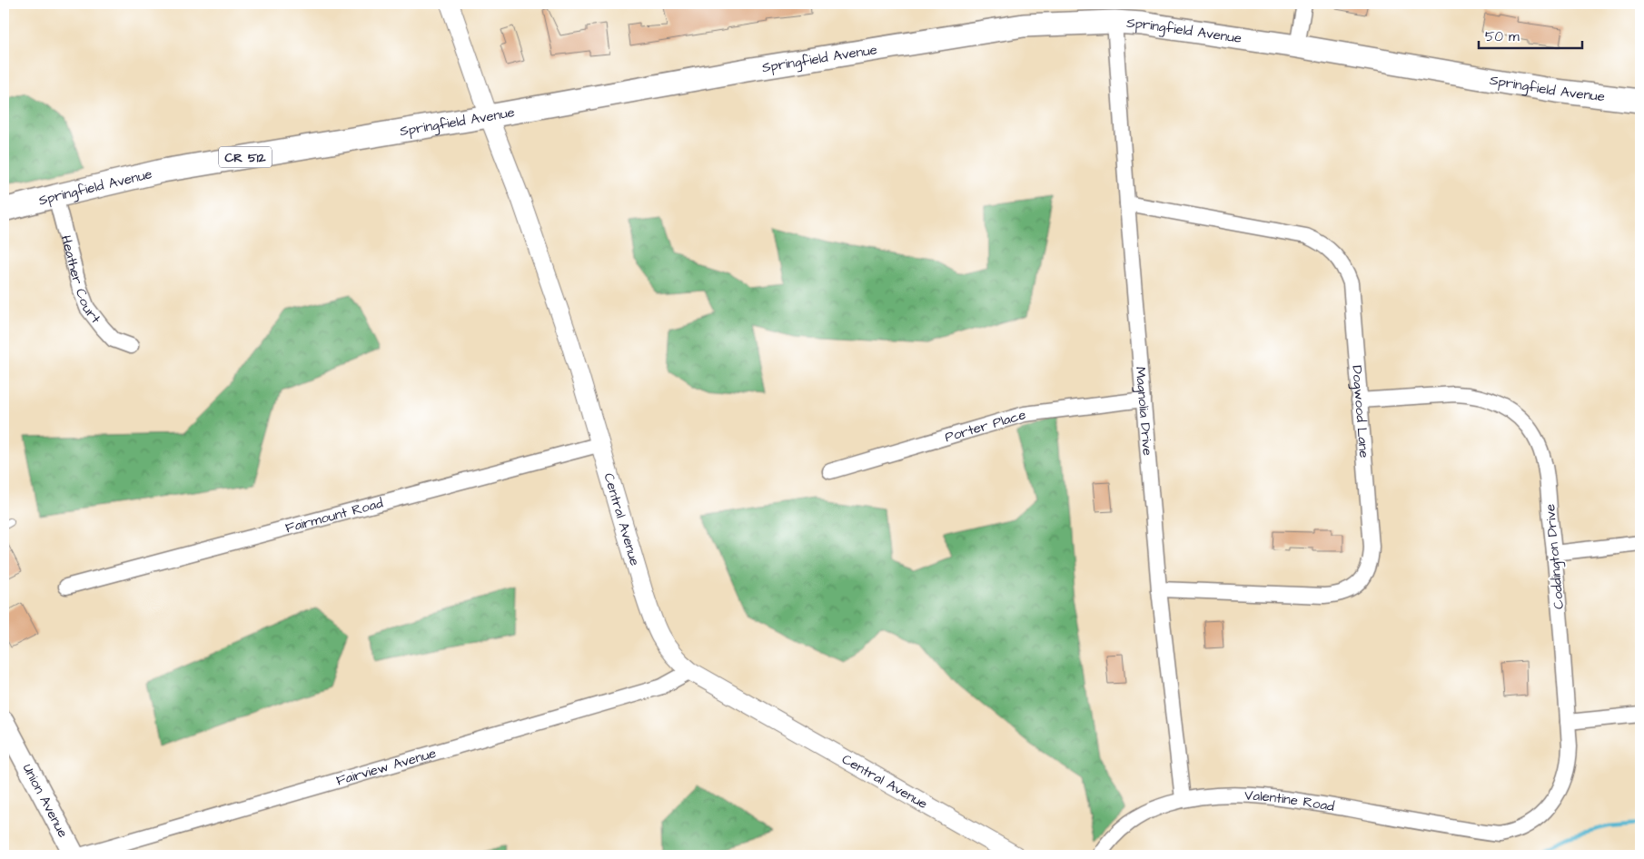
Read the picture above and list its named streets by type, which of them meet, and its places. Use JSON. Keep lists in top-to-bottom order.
{
  "streets": {
    "main road": ["Springfield Avenue", "CR 512", "Union Avenue"],
    "street": [
      "Heather Court",
      "Magnolia Drive",
      "Dogwood Lane",
      "Porter Place",
      "Fairmount Road",
      "Central Avenue",
      "Coddington Drive",
      "Fairview Avenue",
      "Valentine Road"
    ]
  },
  "crossings": [
    ["Springfield Avenue", "Heather Court"],
    ["Springfield Avenue", "Magnolia Drive"],
    ["Springfield Avenue", "Central Avenue"],
    ["Magnolia Drive", "Dogwood Lane"],
    ["Magnolia Drive", "Porter Place"],
    ["Magnolia Drive", "Valentine Road"],
    ["Dogwood Lane", "Coddington Drive"],
    ["Fairmount Road", "Central Avenue"],
    ["Central Avenue", "Fairview Avenue"],
    ["Coddington Drive", "Valentine Road"]
  ],
  "scale_bar": "50 m"
}
